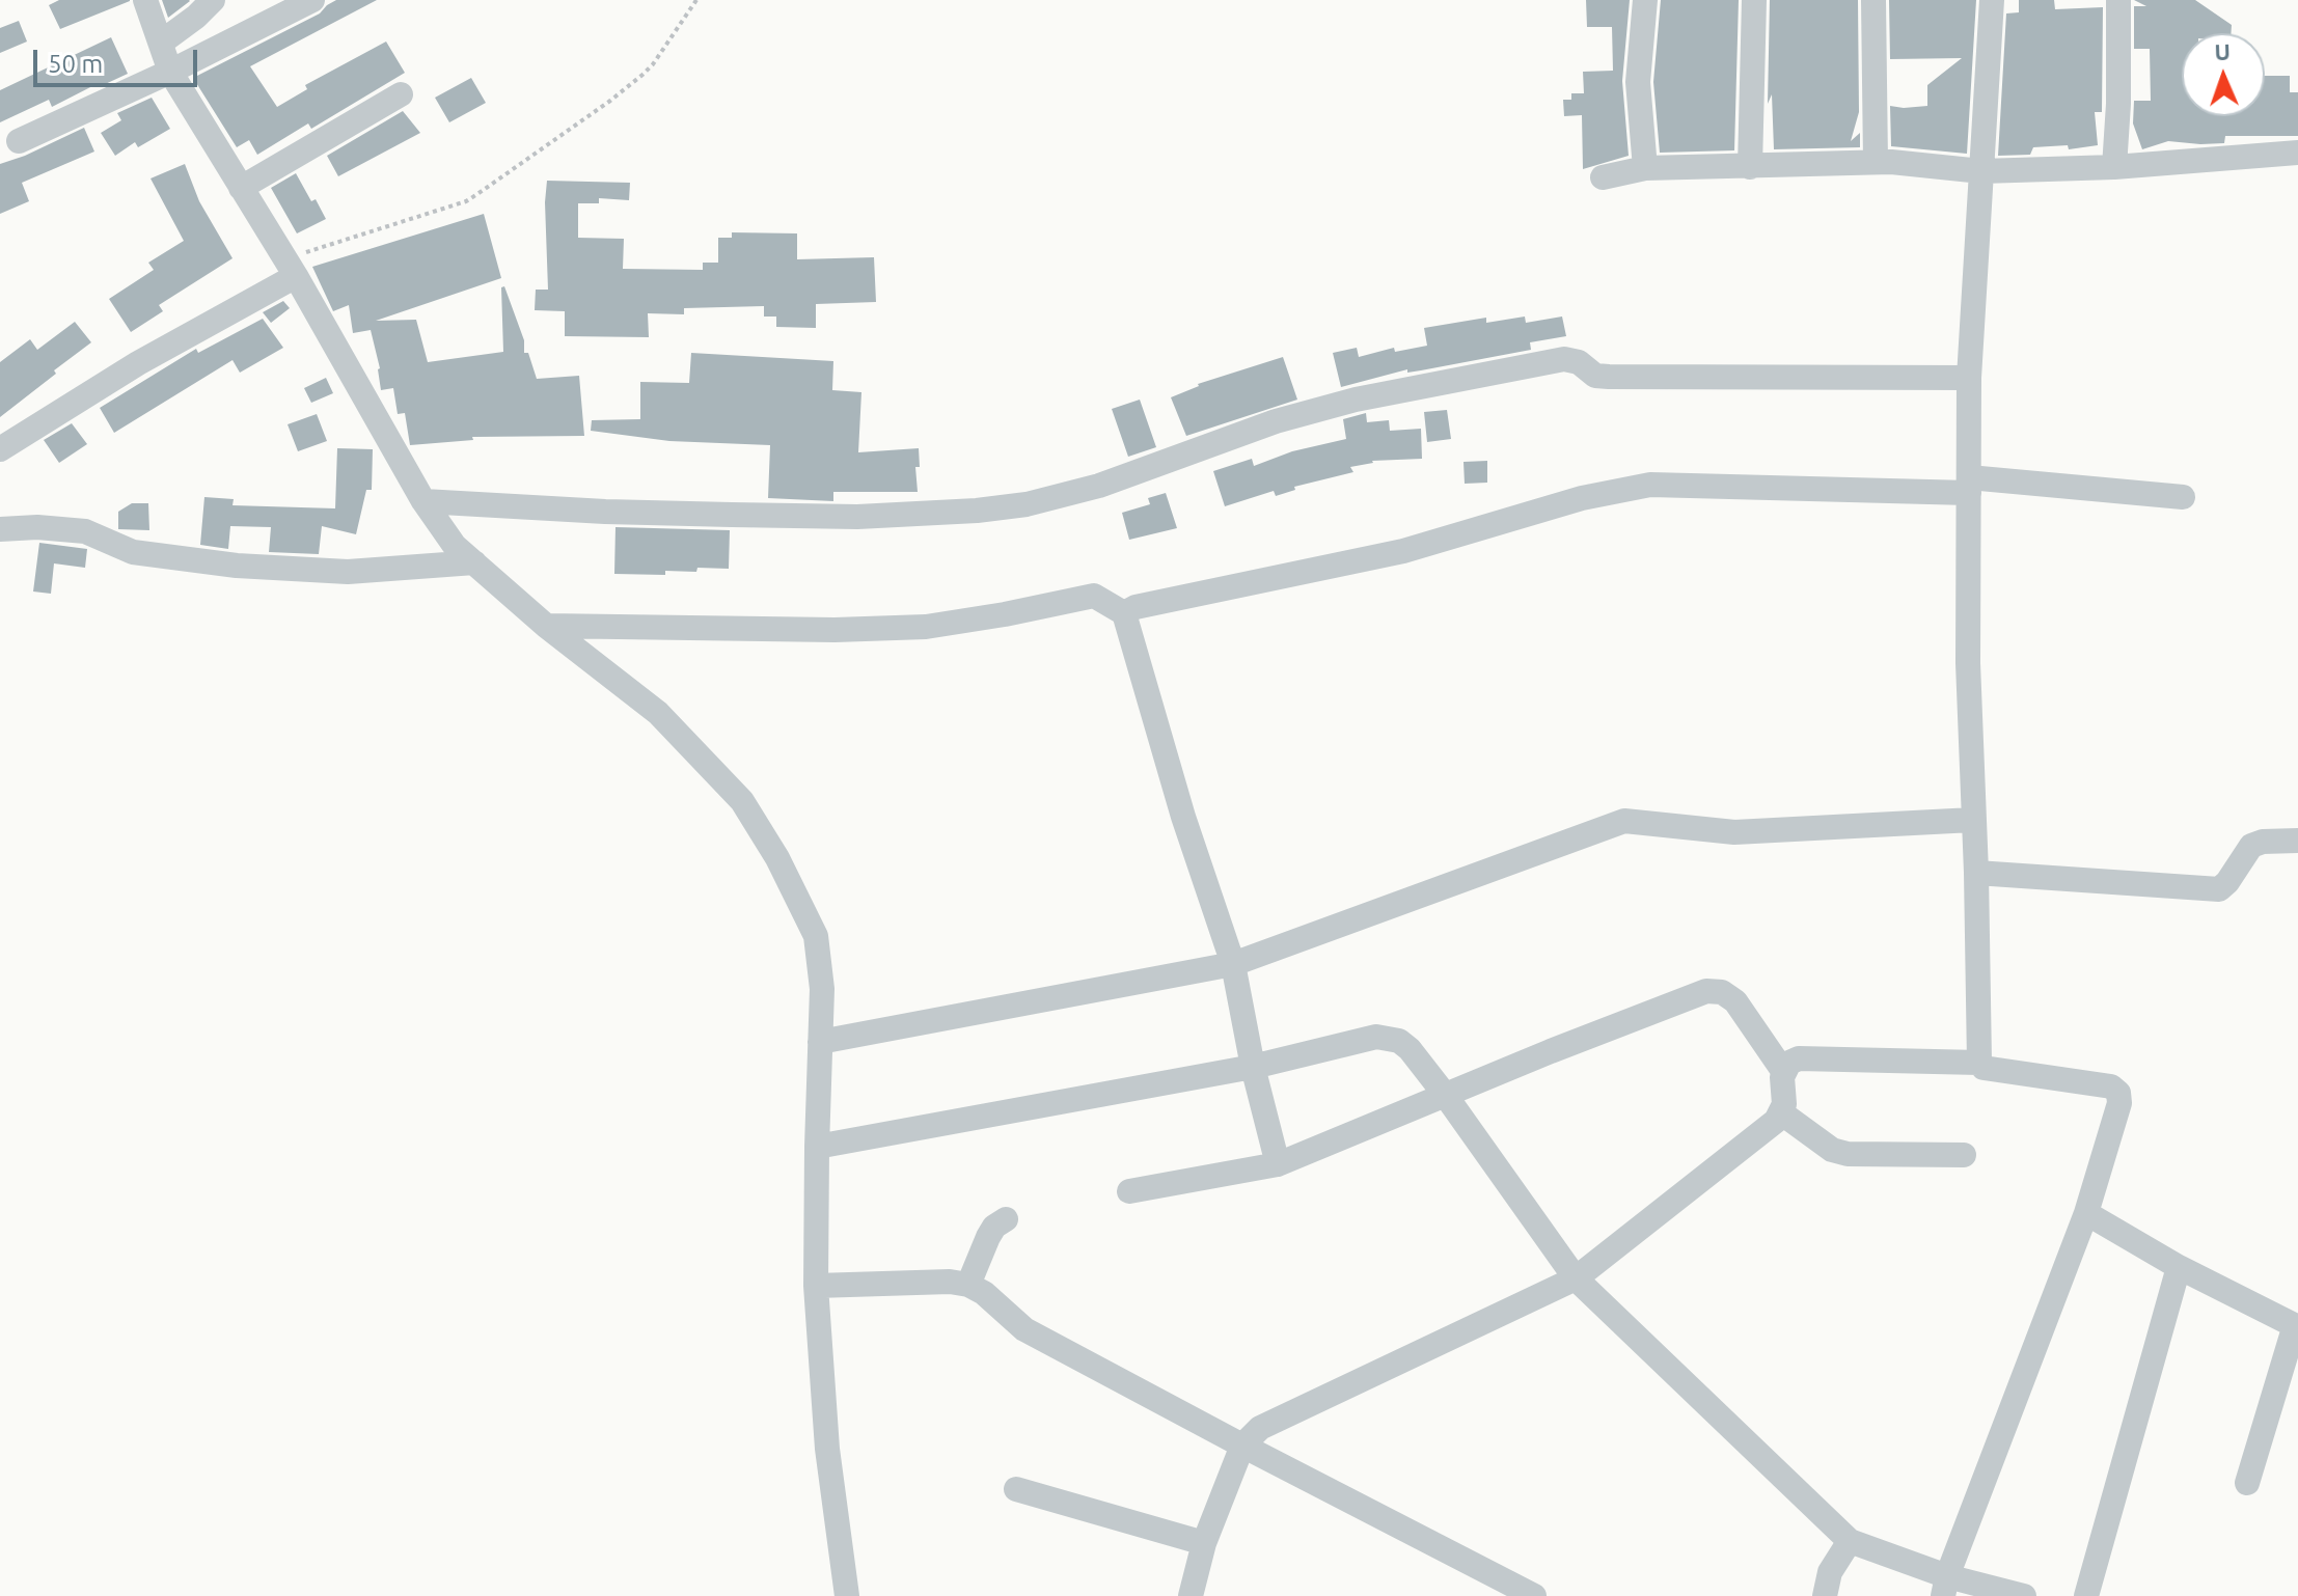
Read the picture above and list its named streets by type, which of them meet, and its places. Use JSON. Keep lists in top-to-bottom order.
{
  "scale_bar": "50 m",
  "north": "top"
}
